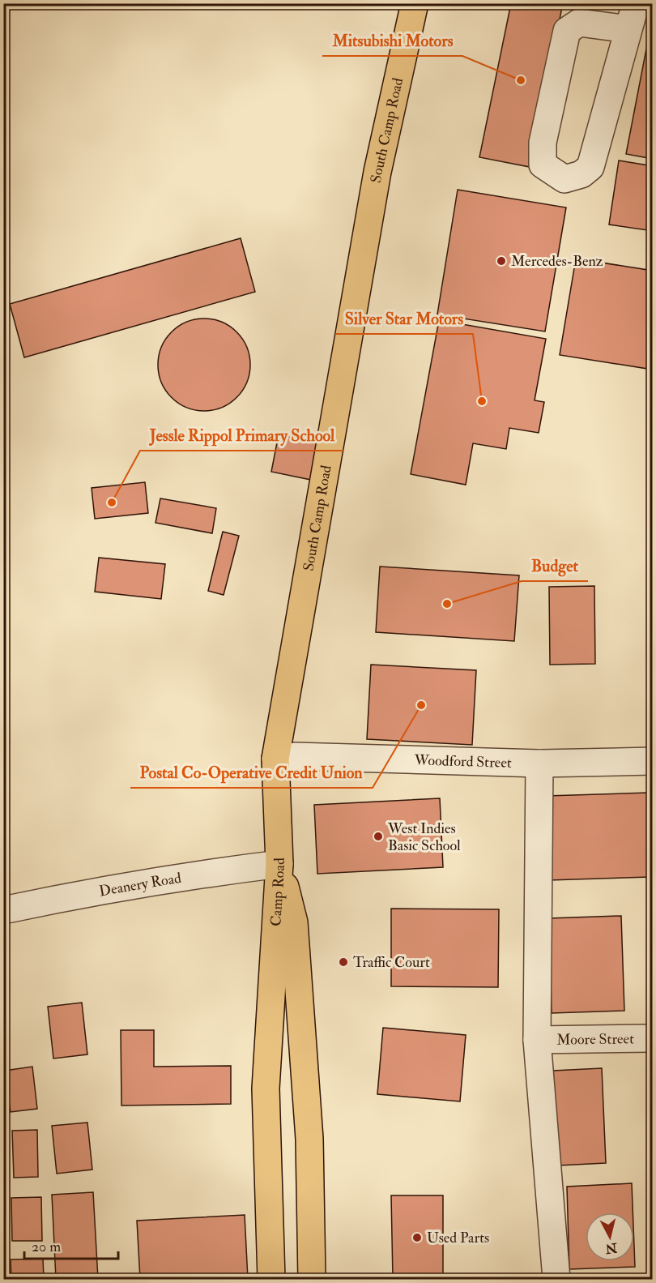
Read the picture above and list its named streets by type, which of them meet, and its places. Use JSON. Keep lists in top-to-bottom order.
{
  "streets": {
    "main road": ["South Camp Road", "Camp Road"],
    "street": ["Woodford Street", "Deanery Road", "Moore Street"]
  },
  "crossings": [
    ["South Camp Road", "Woodford Street"],
    ["South Camp Road", "Deanery Road"],
    ["South Camp Road", "Camp Road"],
    ["Deanery Road", "Camp Road"]
  ],
  "places": [
    "Mitsubishi Motors",
    "Mercedes-Benz",
    "Silver Star Motors",
    "Jessle Rippol Primary School",
    "Budget",
    "Postal Co-Operative Credit Union",
    "West Indies Basic School",
    "Traffic Court",
    "Used Parts"
  ],
  "scale_bar": "20 m",
  "north": "bottom"
}
